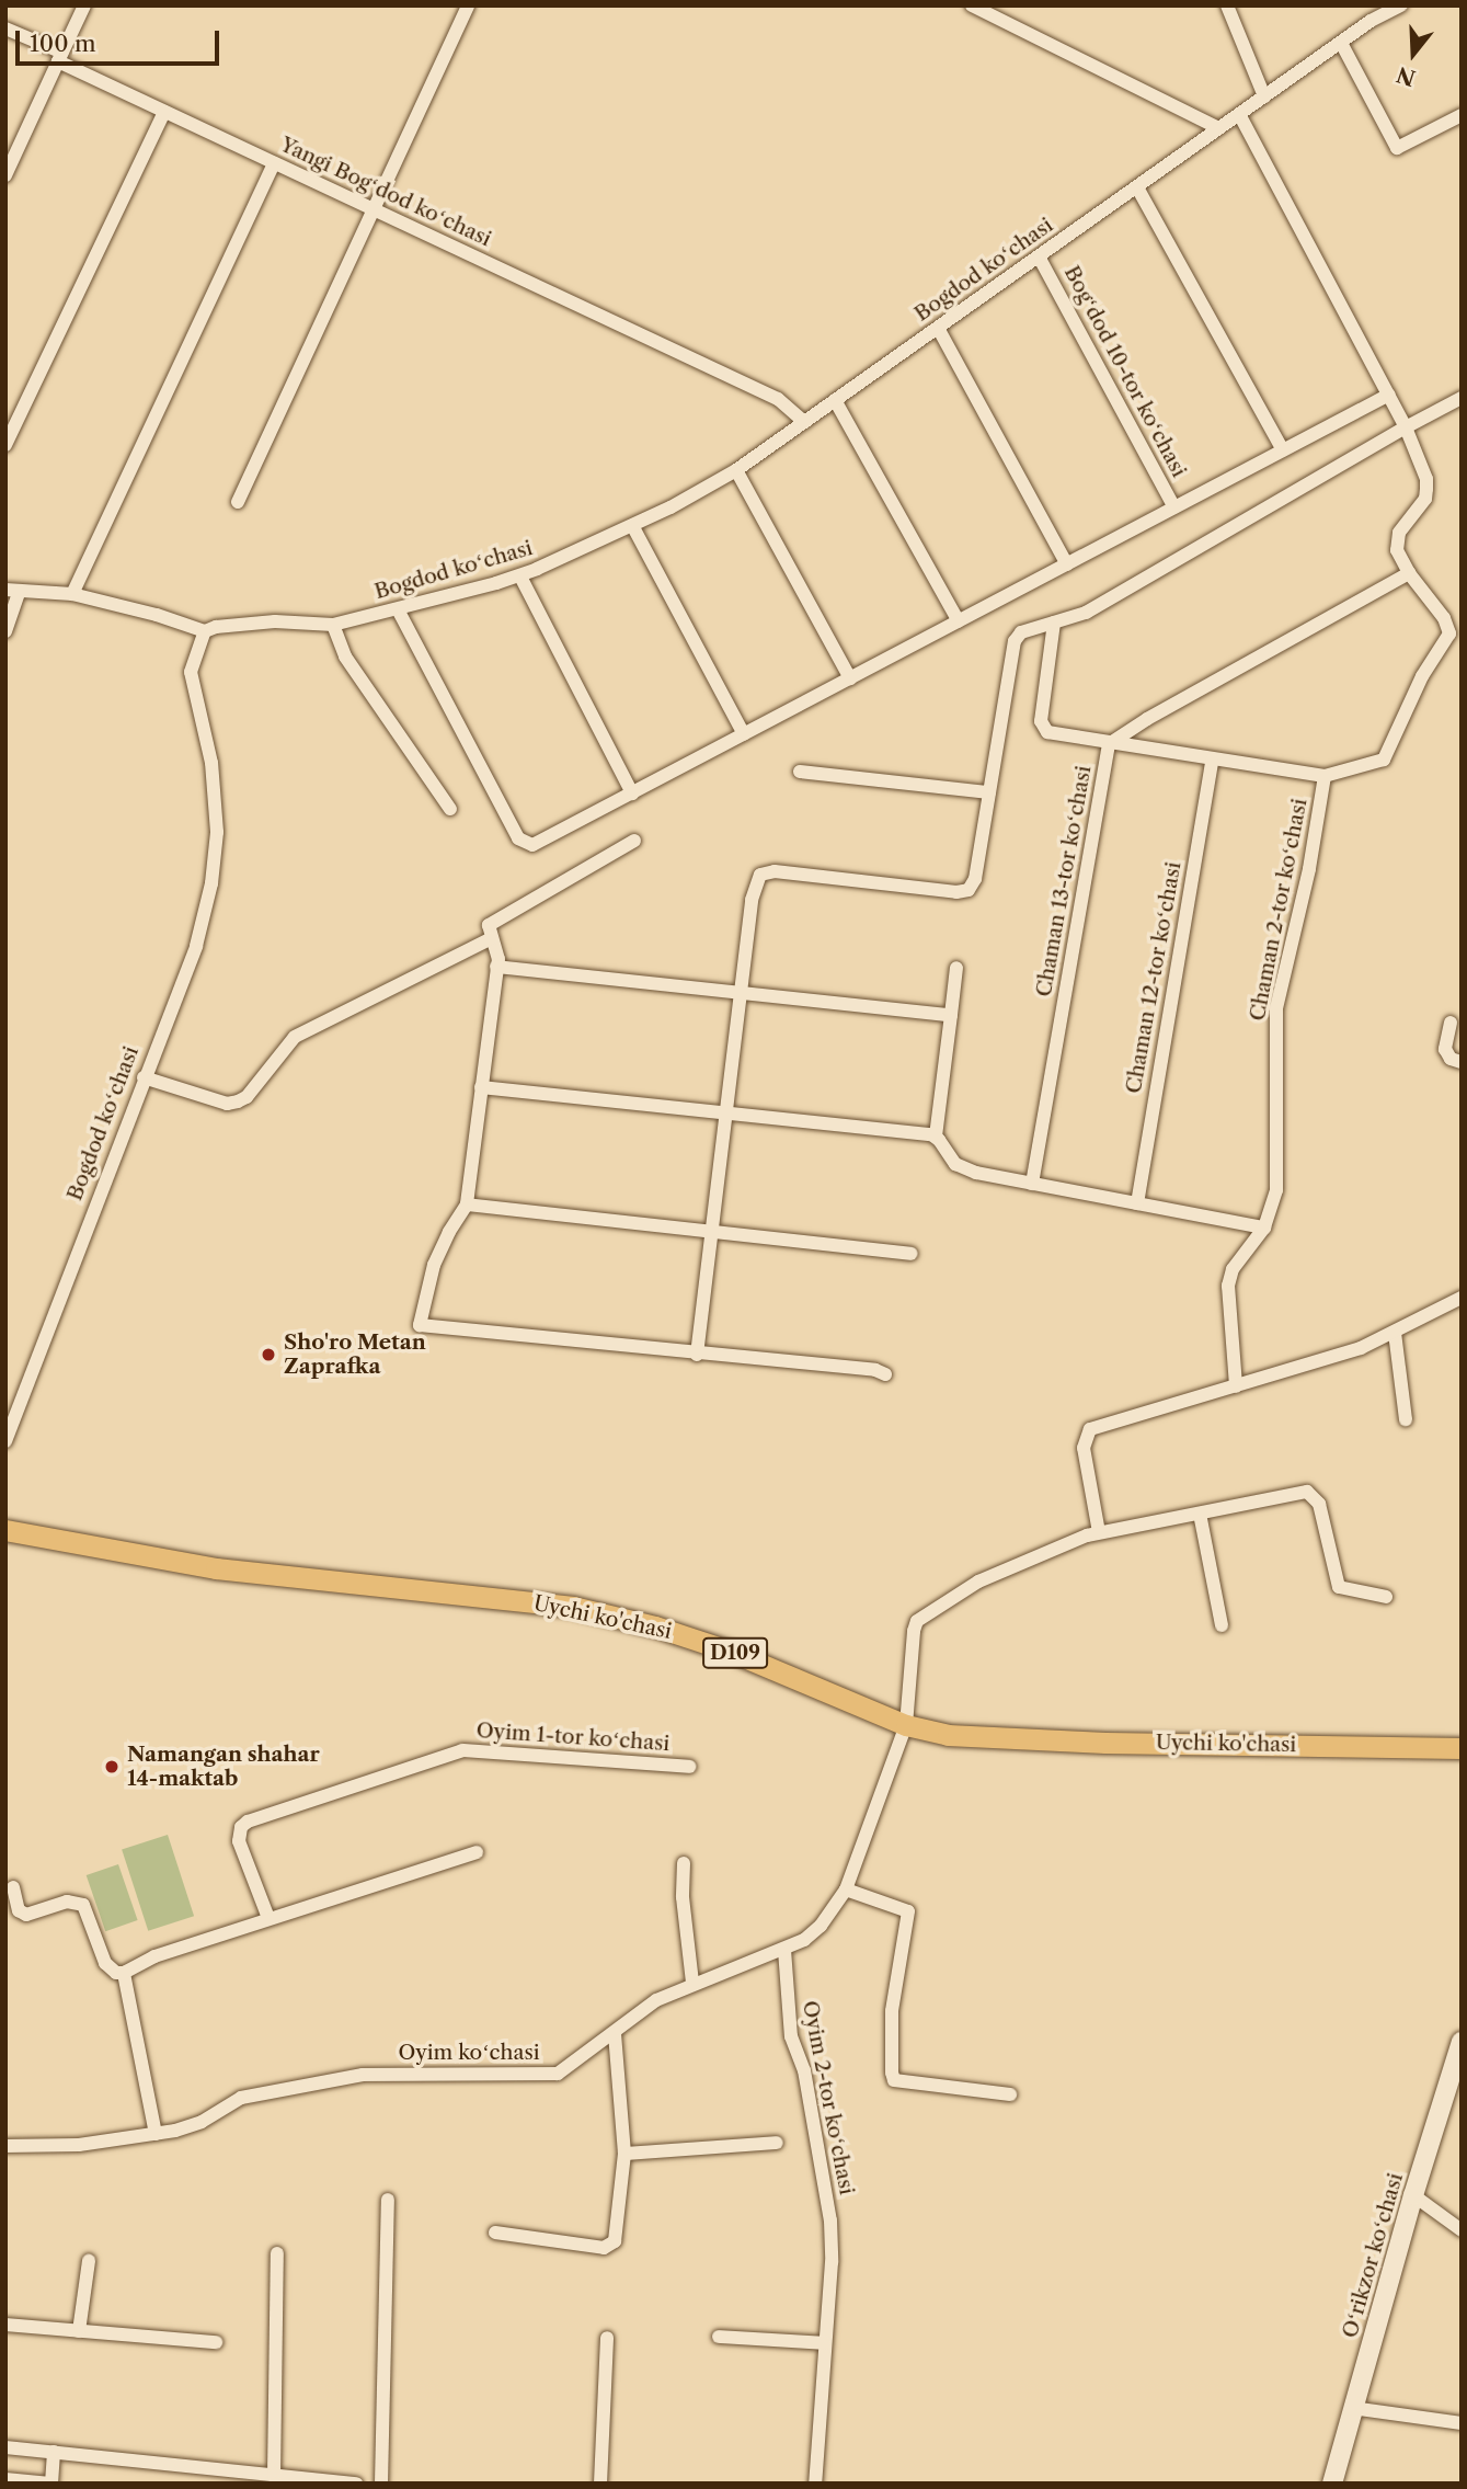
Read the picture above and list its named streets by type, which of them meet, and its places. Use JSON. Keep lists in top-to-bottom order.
{
  "streets": {
    "main road": ["Uychi ko'chasi", "D109", "Oʻrikzor koʻchasi"],
    "street": [
      "Yangi Bogʻdod koʻchasi",
      "Bogdod koʻchasi",
      "Bogʻdod 10-tor koʻchasi",
      "Chaman 13-tor koʻchasi",
      "Chaman 2-tor koʻchasi",
      "Chaman 12-tor koʻchasi",
      "Oyim 1-tor koʻchasi",
      "Oyim koʻchasi",
      "Oyim 2-tor koʻchasi"
    ]
  },
  "crossings": [
    ["Yangi Bogʻdod koʻchasi", "Bogdod koʻchasi"],
    ["Bogdod koʻchasi", "Bogʻdod 10-tor koʻchasi"],
    ["Chaman 13-tor koʻchasi", "Chaman 2-tor koʻchasi"],
    ["Uychi ko'chasi", "Oyim koʻchasi"],
    ["Oyim koʻchasi", "Oyim 2-tor koʻchasi"]
  ],
  "places": ["Sho'ro Metan Zaprafka", "Namangan shahar 14-maktab"],
  "scale_bar": "100 m",
  "north": "bottom"
}
